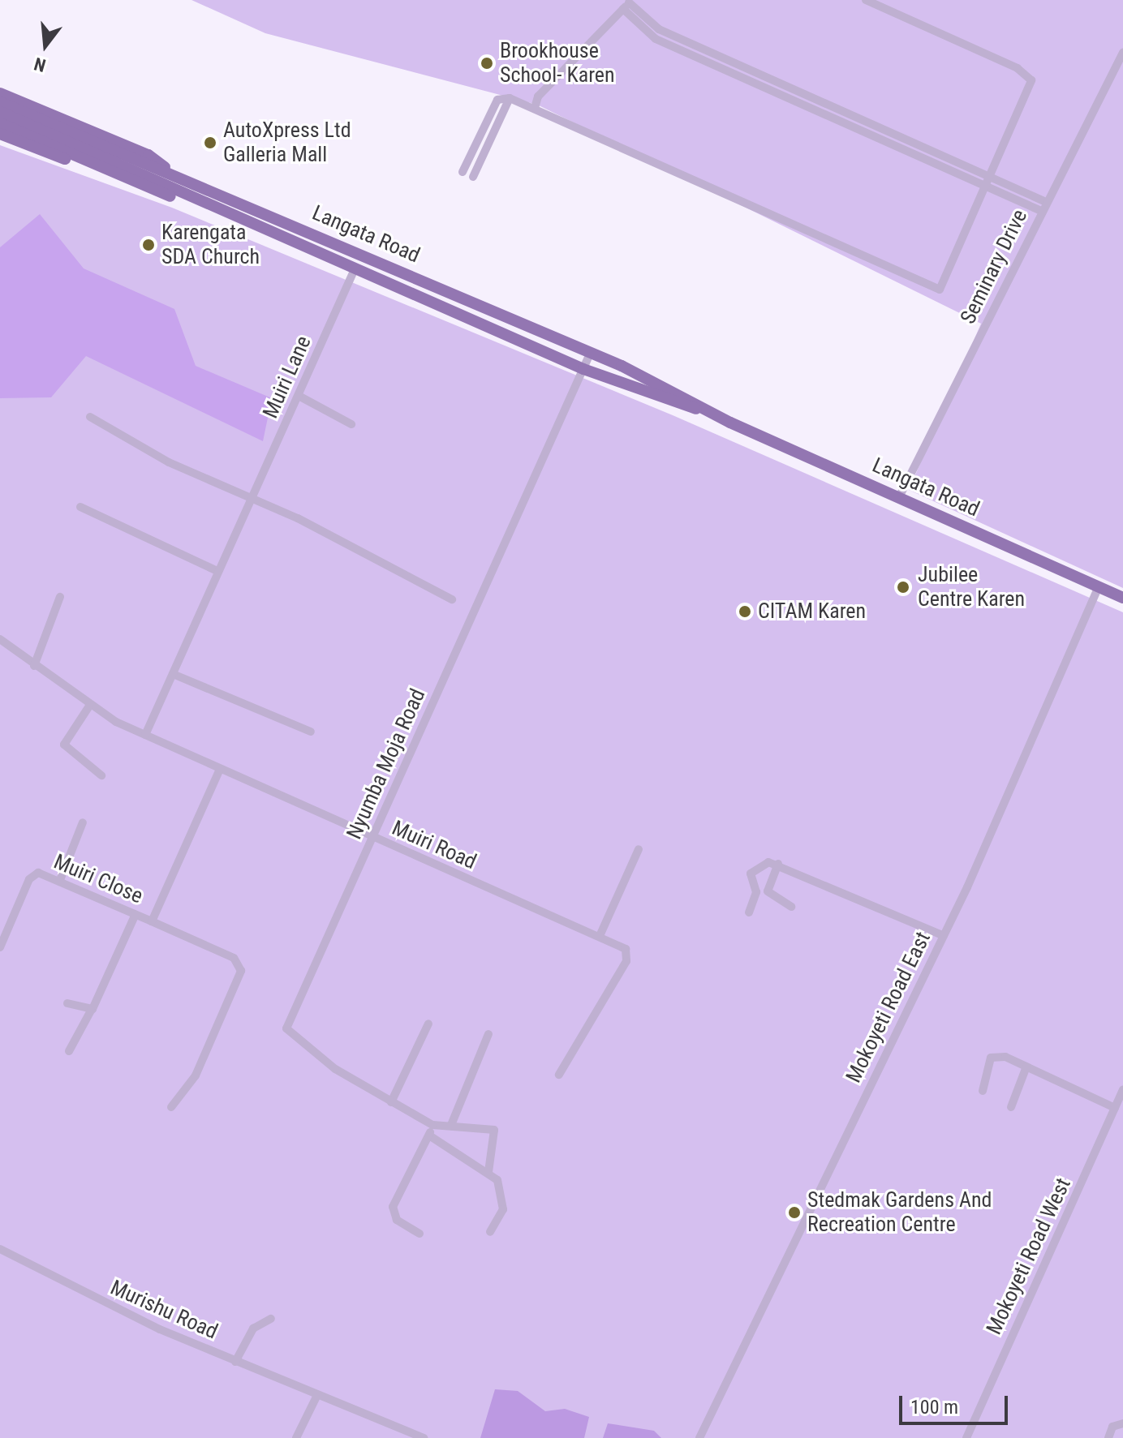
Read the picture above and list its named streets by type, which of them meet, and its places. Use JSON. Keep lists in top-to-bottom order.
{
  "streets": {
    "main road": ["Langata Road"],
    "street": [
      "Seminary Drive",
      "Muiri Lane",
      "Nyumba Moja Road",
      "Muiri Road",
      "Muiri Close",
      "Mokoyeti Road East",
      "Mokoyeti Road West",
      "Murishu Road"
    ]
  },
  "crossings": [
    ["Langata Road", "Seminary Drive"],
    ["Langata Road", "Muiri Lane"],
    ["Langata Road", "Nyumba Moja Road"],
    ["Langata Road", "Mokoyeti Road East"],
    ["Muiri Lane", "Muiri Road"],
    ["Nyumba Moja Road", "Muiri Road"],
    ["Muiri Road", "Muiri Close"]
  ],
  "places": [
    "Brookhouse School- Karen",
    "AutoXpress Ltd Galleria Mall",
    "Karengata SDA Church",
    "Jubilee Centre Karen",
    "CITAM Karen",
    "Stedmak Gardens And Recreation Centre"
  ],
  "scale_bar": "100 m",
  "north": "bottom"
}
